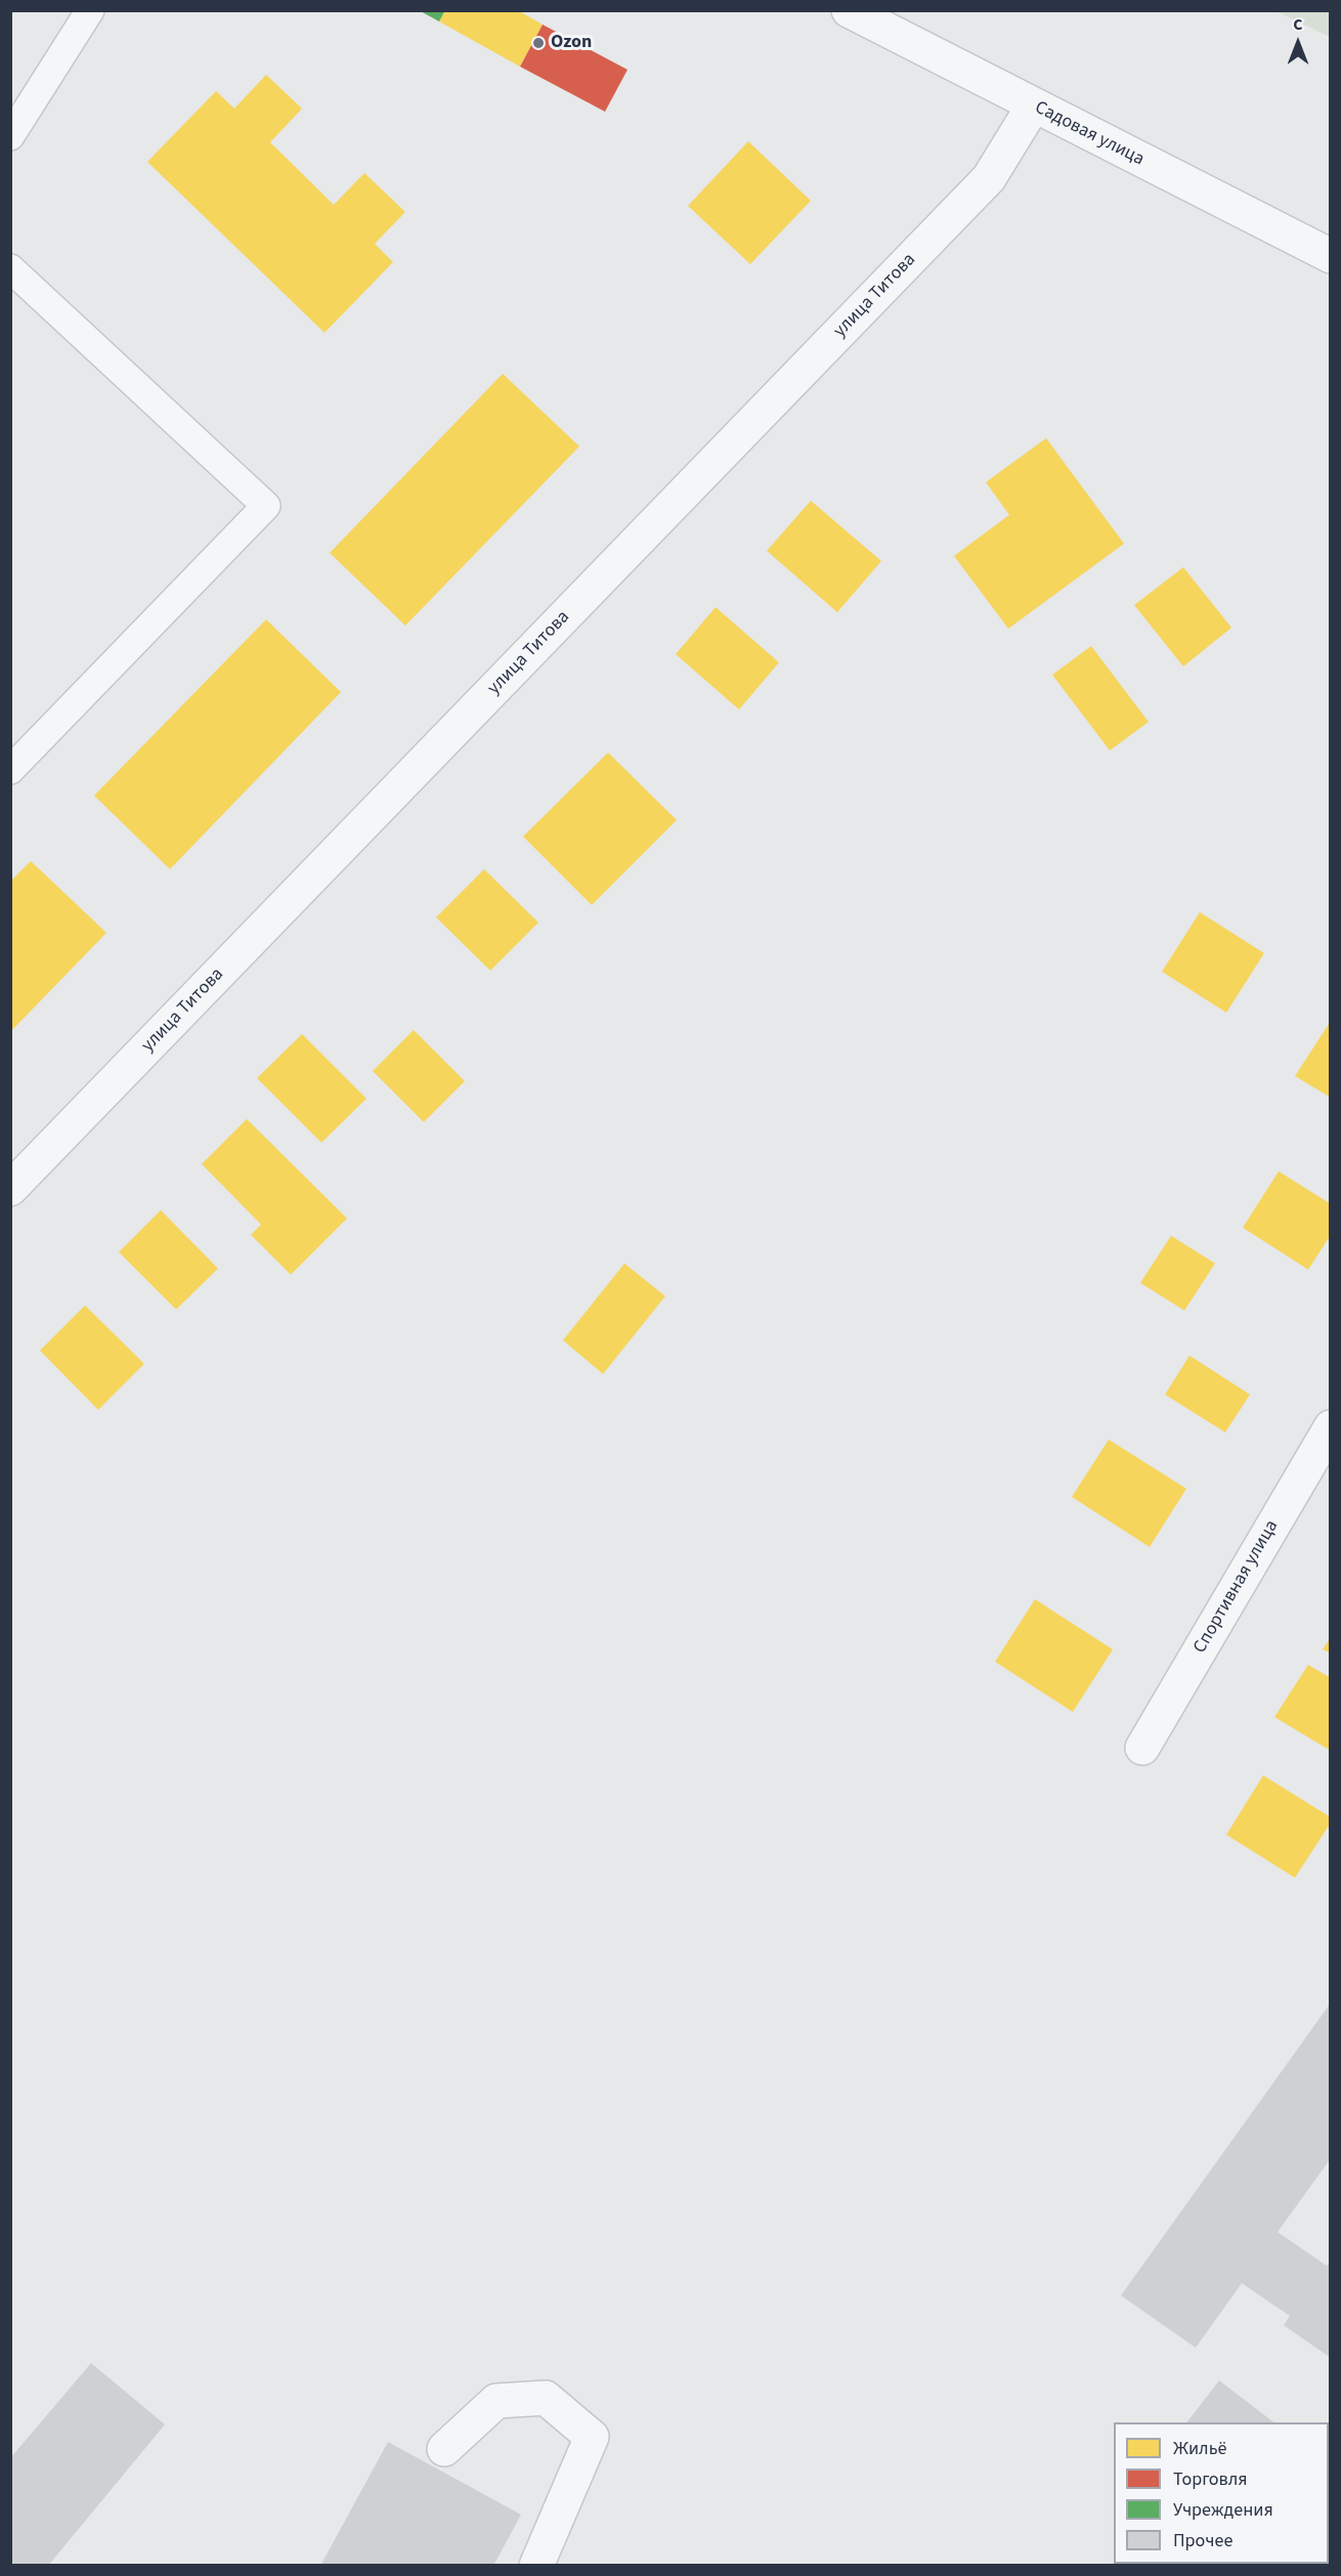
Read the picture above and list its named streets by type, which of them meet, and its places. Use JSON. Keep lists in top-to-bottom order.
{
  "streets": {
    "street": ["Садовая улица", "улица Титова", "Спортивная улица"]
  },
  "crossings": [
    ["Садовая улица", "улица Титова"]
  ],
  "places": ["Ozon"],
  "legend": [
    "Жильё",
    "Торговля",
    "Учреждения",
    "Прочее"
  ],
  "north": "top"
}
